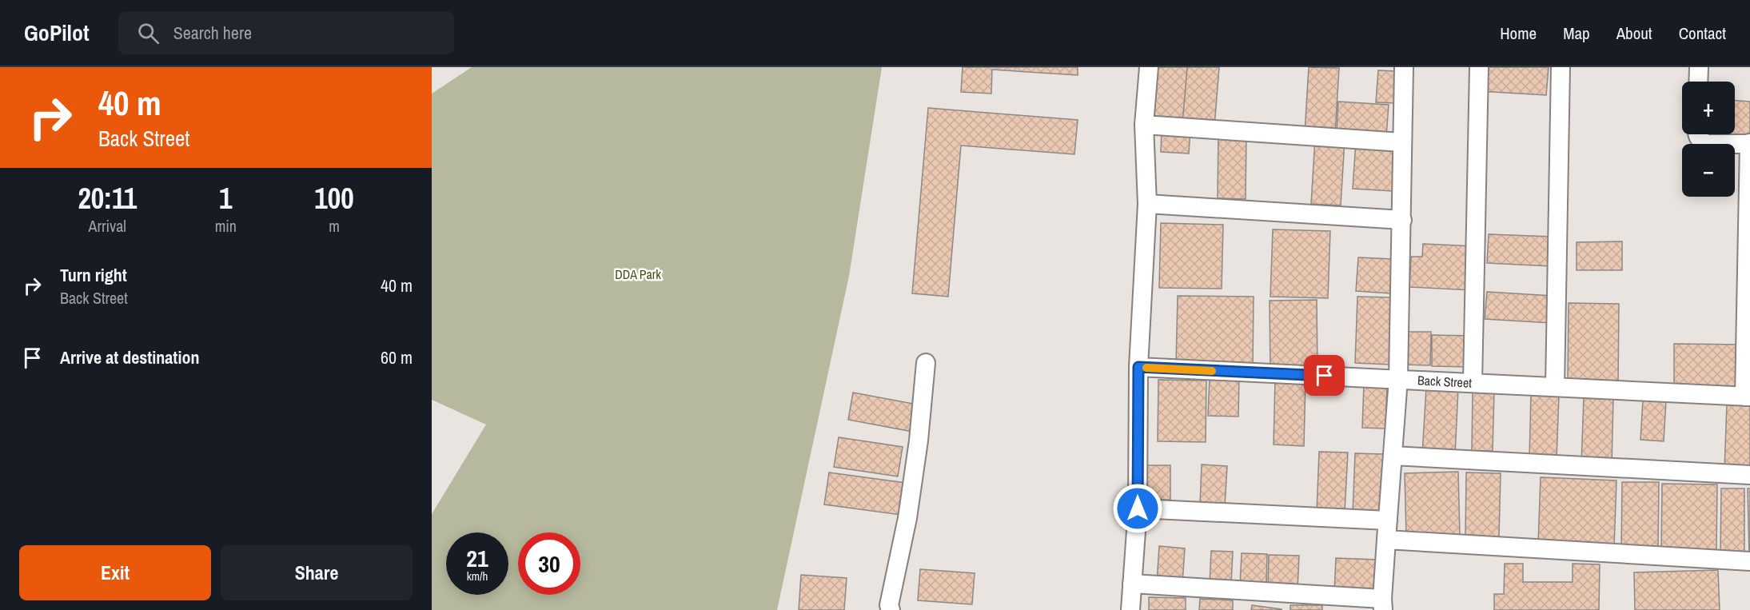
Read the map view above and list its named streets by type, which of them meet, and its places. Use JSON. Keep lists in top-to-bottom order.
{
  "streets": {
    "street": ["Back Street"]
  },
  "parks": ["DDA Park"],
  "page": {
    "header": "GoPilot",
    "search": "Search here",
    "nav": [
      "Home",
      "Map",
      "About",
      "Contact"
    ],
    "turn": ["40 m", "Back Street"],
    "map_buttons": ["+", "−"],
    "eta": [
      "20:11",
      "Arrival",
      "1",
      "min",
      "100",
      "m"
    ],
    "list": [
      {
        "name": "Turn right",
        "note": "Back Street",
        "value": "40 m"
      },
      {
        "name": "Arrive at destination",
        "value": "60 m"
      }
    ],
    "speed": "21 km/h",
    "limit": "30",
    "buttons": ["Exit", "Share"]
  }
}
